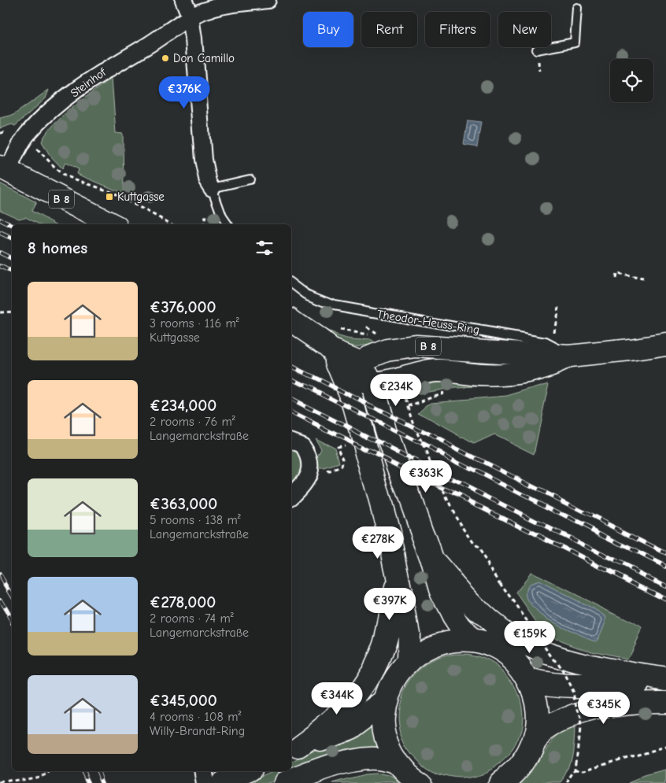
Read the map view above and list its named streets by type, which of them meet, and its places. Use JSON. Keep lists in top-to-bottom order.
{
  "streets": {
    "main road": ["B 8", "Theodor-Heuss-Ring"],
    "street": ["Steinhof"]
  },
  "crossings": [
    ["Steinhof", "B 8"]
  ],
  "places": {
    "other": ["Don Camillo"],
    "transit": ["Kuttgasse"]
  },
  "page": {
    "chip": [
      "Buy",
      "Rent",
      "Filters",
      "New"
    ],
    "price": [
      "€376K",
      "€234K",
      "€363K",
      "€278K",
      "€397K",
      "€159K",
      "€344K",
      "€345K"
    ],
    "heading": "8 homes",
    "list": [
      {
        "name": "€376,000",
        "note": "3 rooms · 116 m² · Kuttgasse"
      },
      {
        "name": "€234,000",
        "note": "2 rooms · 76 m² · Langemarckstraße"
      },
      {
        "name": "€363,000",
        "note": "5 rooms · 138 m² · Langemarckstraße"
      },
      {
        "name": "€278,000",
        "note": "2 rooms · 74 m² · Langemarckstraße"
      },
      {
        "name": "€345,000",
        "note": "4 rooms · 108 m² · Willy-Brandt-Ring"
      }
    ]
  }
}
